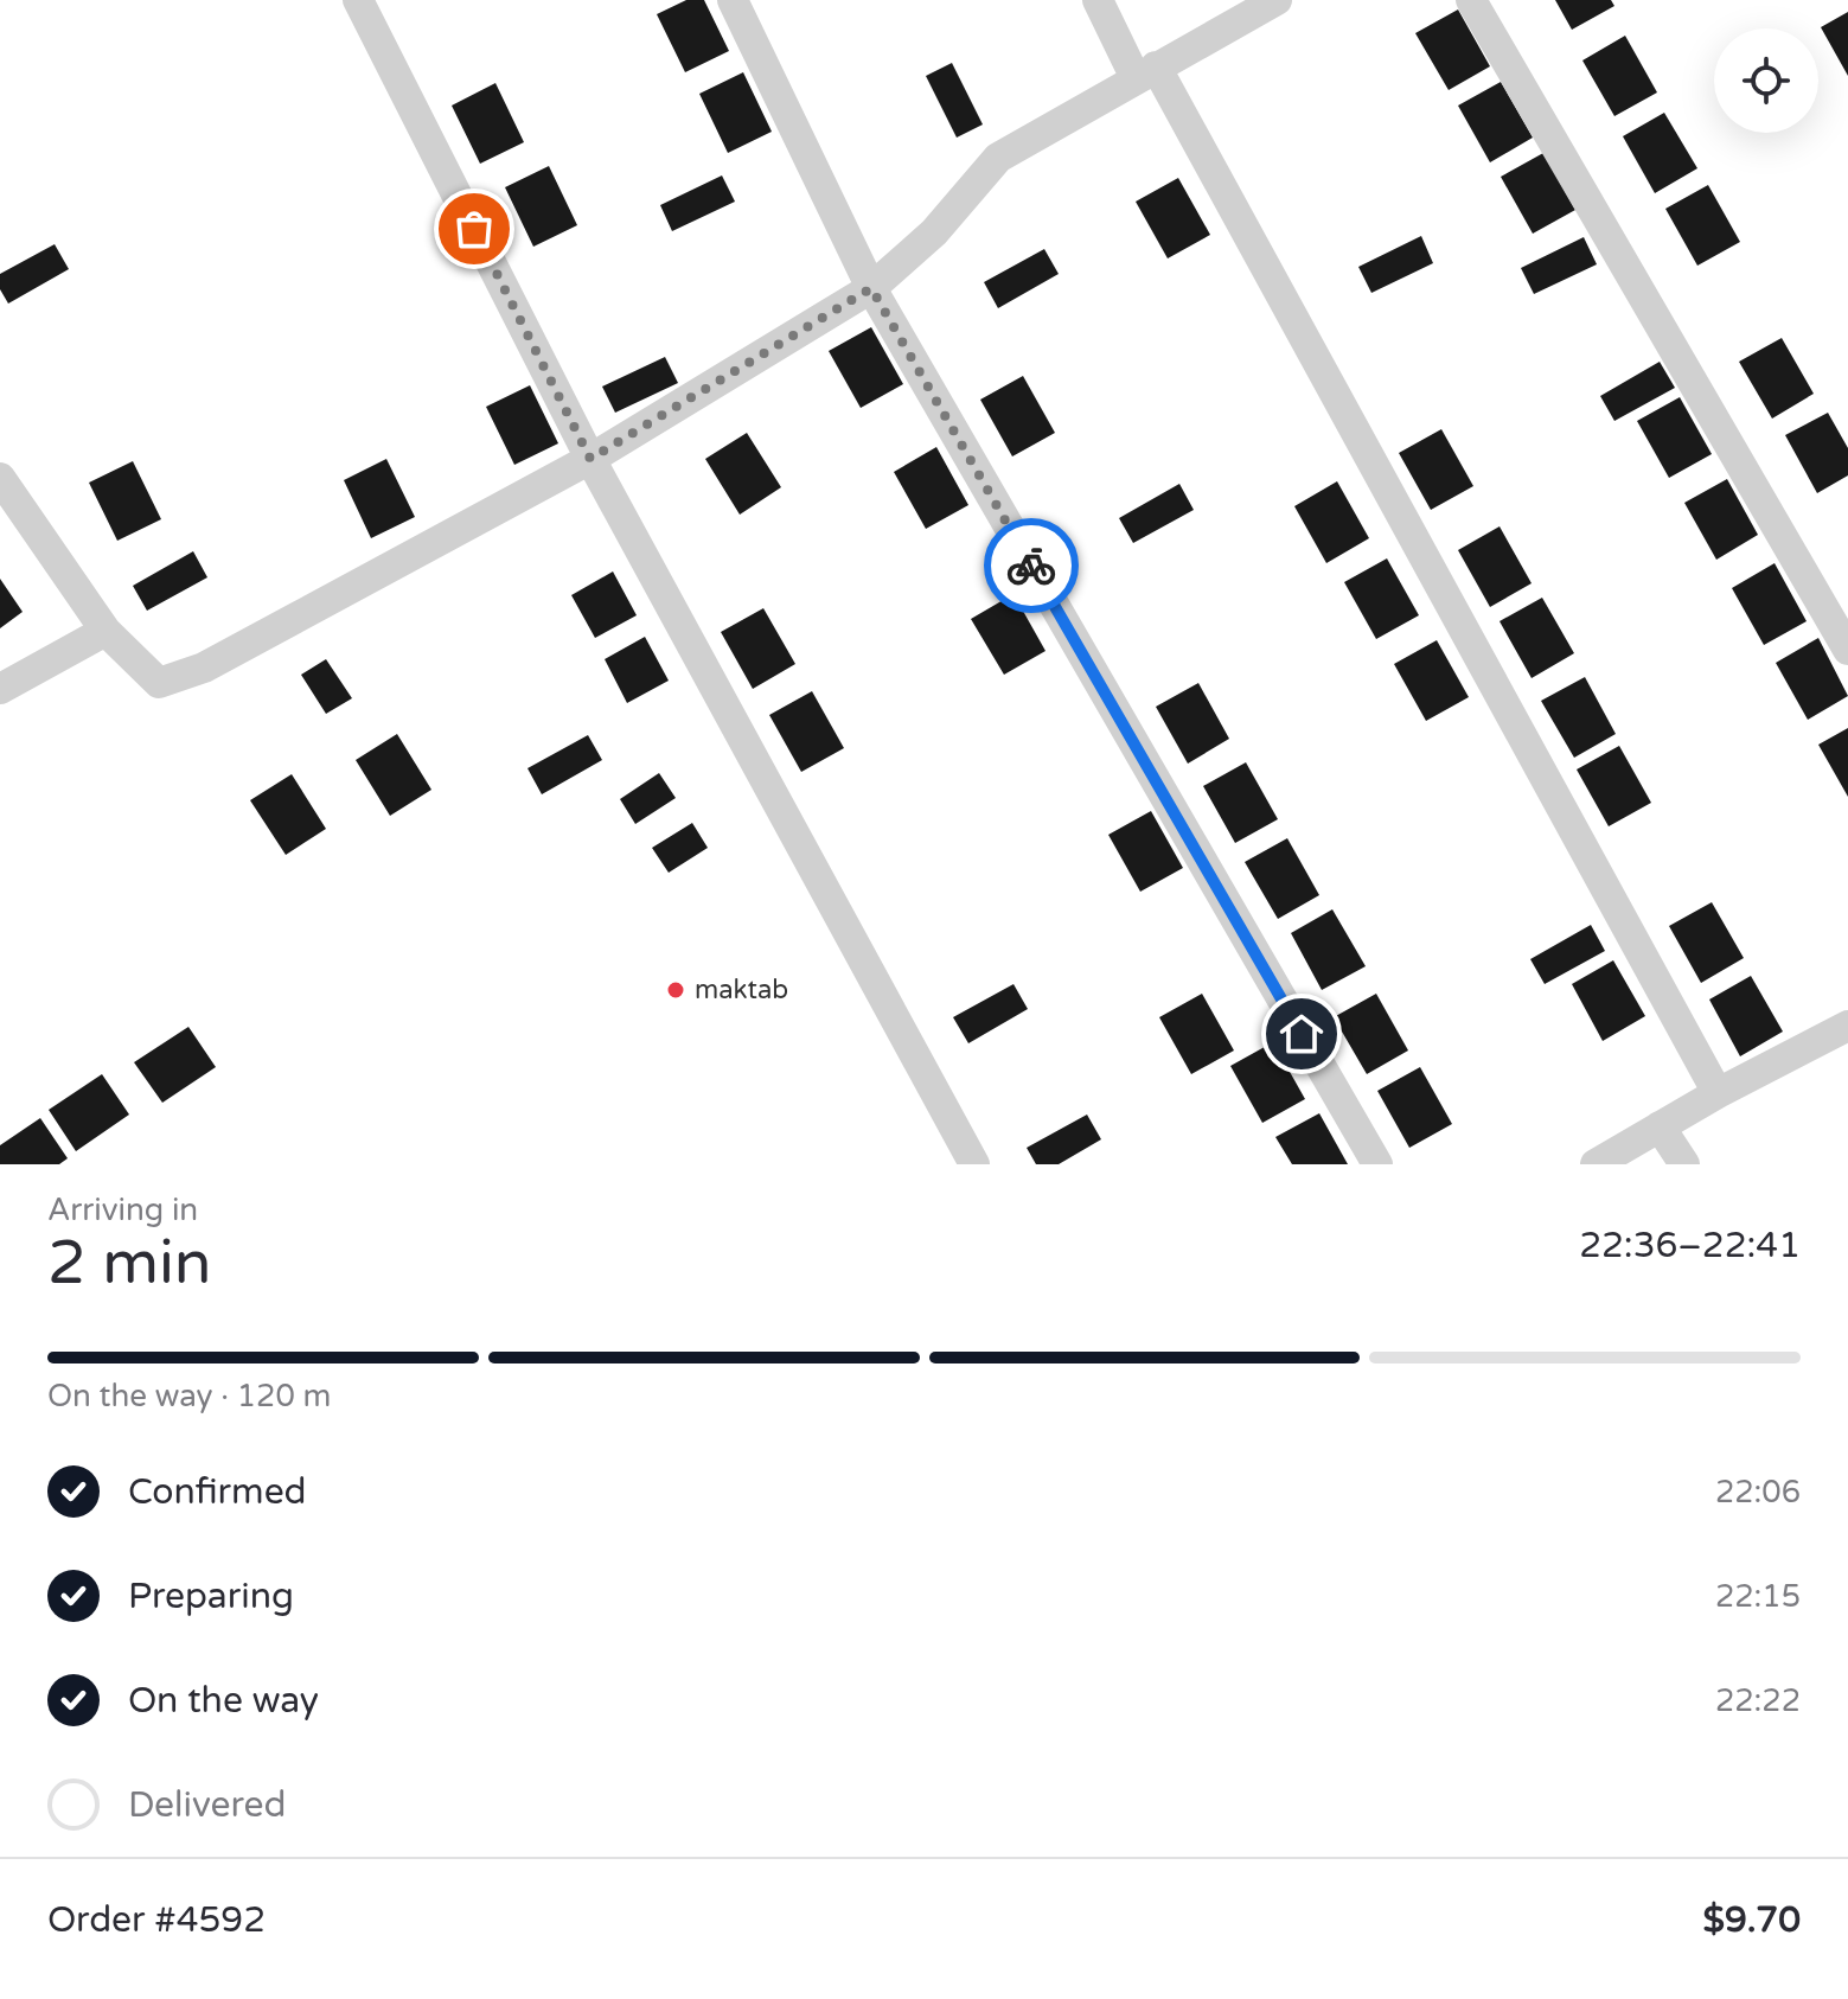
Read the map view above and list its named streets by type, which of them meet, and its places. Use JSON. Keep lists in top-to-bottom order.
{
  "places": ["maktab"],
  "page": {
    "heading": ["2 min", "Arriving in", "22:36–22:41"],
    "panel": ["Order #4592", "$9.70"],
    "bar": "On the way · 120 m",
    "list": [
      ["Confirmed", "22:06"],
      ["Preparing", "22:15"],
      ["On the way", "22:22"],
      "Delivered"
    ]
  }
}
